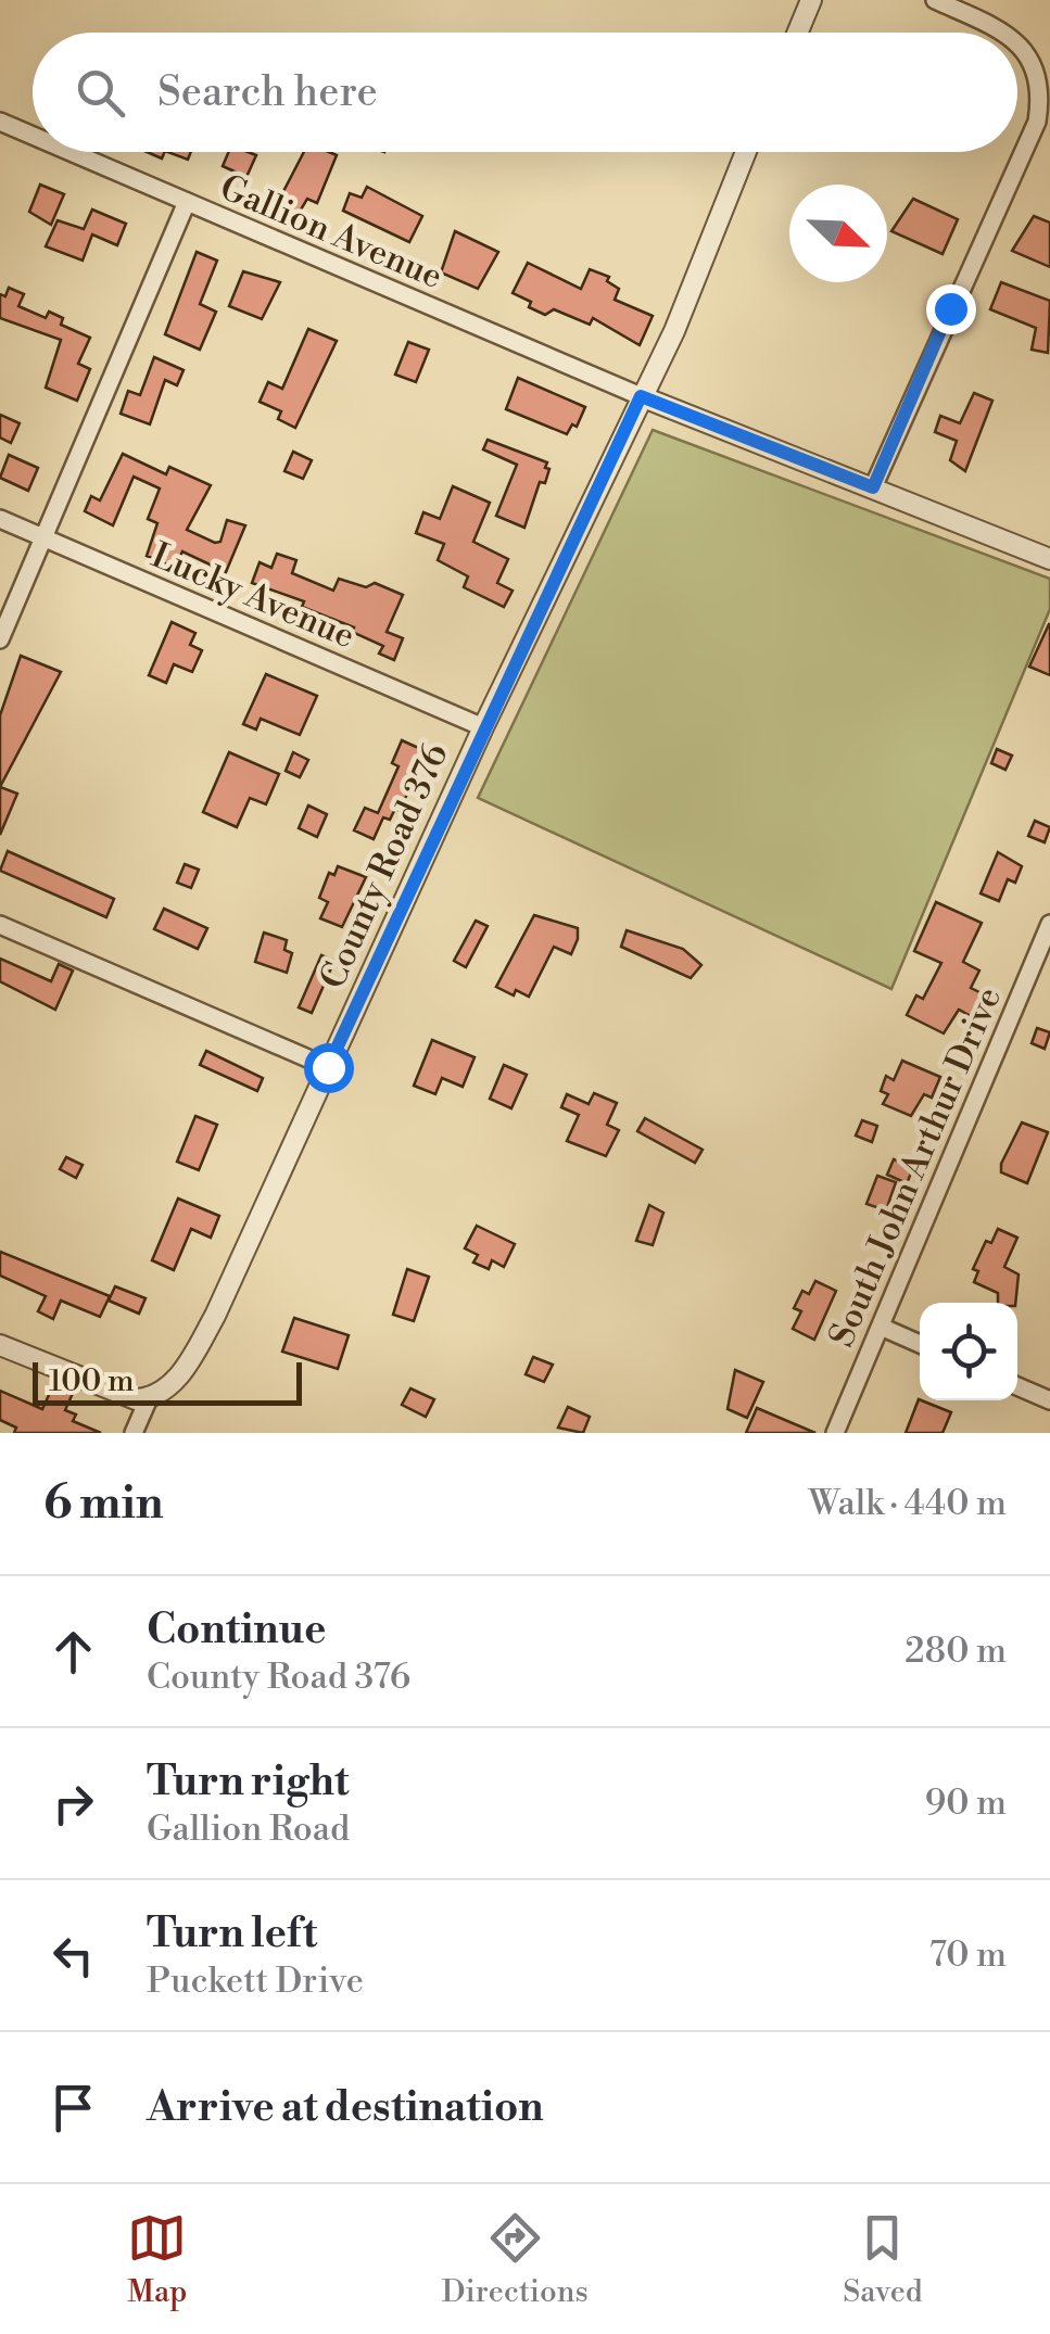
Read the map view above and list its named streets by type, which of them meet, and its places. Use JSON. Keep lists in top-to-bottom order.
{
  "streets": {
    "street": [
      "Gallion Avenue",
      "Lucky Avenue",
      "County Road 376",
      "South John Arthur Drive"
    ]
  },
  "crossings": [
    ["Gallion Avenue", "County Road 376"],
    ["Lucky Avenue", "County Road 376"]
  ],
  "scale_bar": "100 m",
  "north": "bottom right",
  "page": {
    "search": "Search here",
    "scale": "100 m",
    "heading": ["6 min", "Walk · 440 m"],
    "list": [
      ["Continue", "County Road 376", "280 m"],
      ["Turn right", "Gallion Road", "90 m"],
      ["Turn left", "Puckett Drive", "70 m"],
      "Arrive at destination"
    ],
    "nav": ["Map", "Directions", "Saved"]
  }
}
